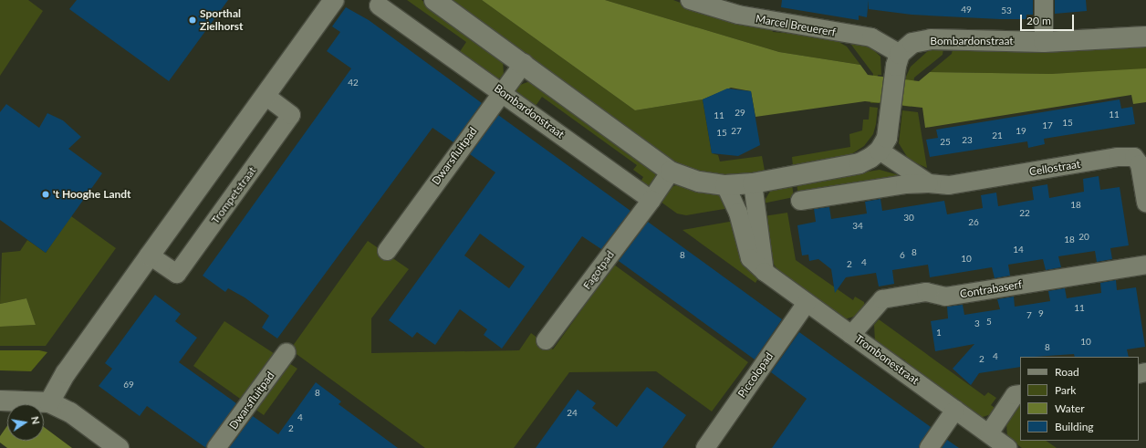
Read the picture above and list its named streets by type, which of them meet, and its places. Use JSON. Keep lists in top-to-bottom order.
{
  "streets": {
    "street": [
      "Marcel Breuererf",
      "Bombardonstraat",
      "Dwarsfluitpad",
      "Cellostraat",
      "Trompetstraat",
      "Fagotpad",
      "Contrabaserf",
      "Trombonestraat",
      "Piccolopad"
    ]
  },
  "crossings": [
    ["Marcel Breuererf", "Bombardonstraat"],
    ["Bombardonstraat", "Dwarsfluitpad"],
    ["Bombardonstraat", "Fagotpad"],
    ["Contrabaserf", "Trombonestraat"],
    ["Trombonestraat", "Piccolopad"]
  ],
  "places": ["Sporthal Zielhorst", "'t Hooghe Landt"],
  "house_numbers": [
    "49",
    "53",
    "42",
    "29",
    "11",
    "11",
    "15",
    "17",
    "27",
    "19",
    "15",
    "21",
    "23",
    "25",
    "18",
    "22",
    "30",
    "26",
    "34",
    "20",
    "18",
    "14",
    "8",
    "8",
    "6",
    "10",
    "4",
    "2",
    "11",
    "9",
    "7",
    "5",
    "3",
    "1",
    "10",
    "8",
    "4",
    "2",
    "69",
    "8",
    "24",
    "4",
    "2"
  ],
  "legend": [
    "Road",
    "Park",
    "Water",
    "Building"
  ],
  "scale_bar": "20 m",
  "north": "right"
}
